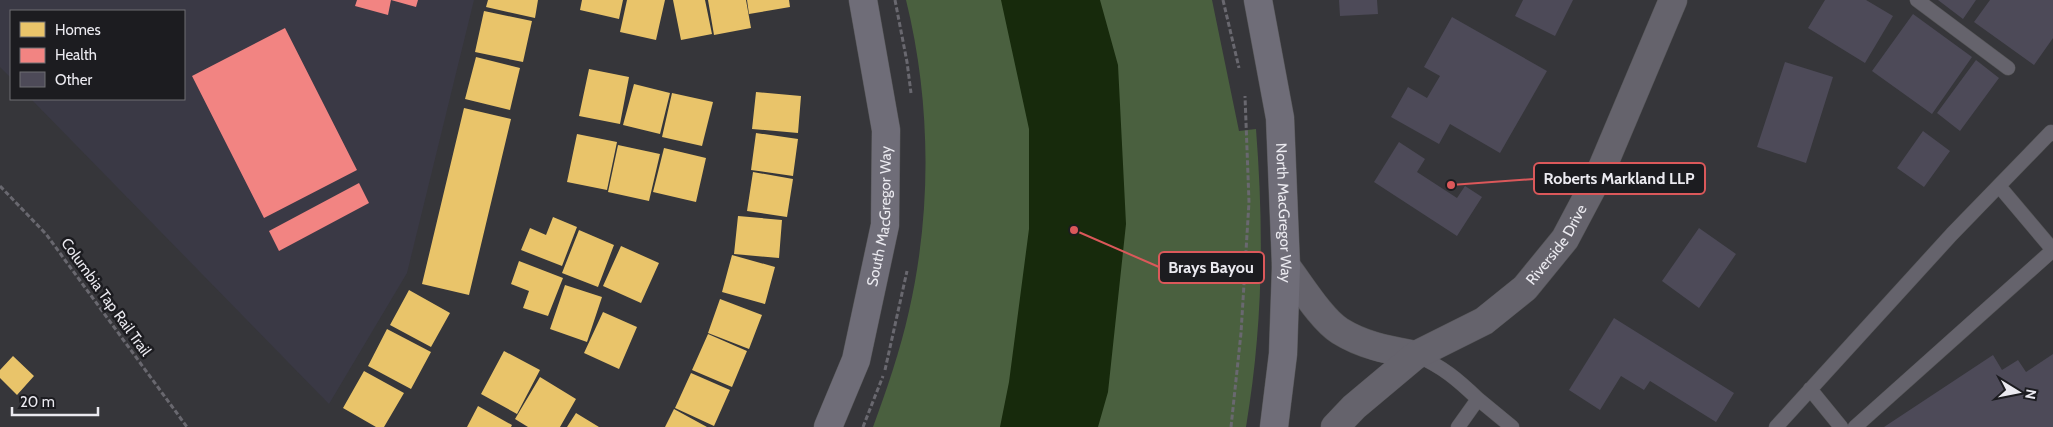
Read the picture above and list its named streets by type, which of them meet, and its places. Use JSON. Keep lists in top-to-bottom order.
{
  "streets": {
    "main road": ["North MacGregor Way", "South MacGregor Way"],
    "street": ["Riverside Drive"],
    "path": ["Columbia Tap Rail Trail"]
  },
  "places": ["Roberts Markland LLP", "Brays Bayou"],
  "legend": ["Homes", "Health", "Other"],
  "scale_bar": "20 m",
  "north": "right"
}
